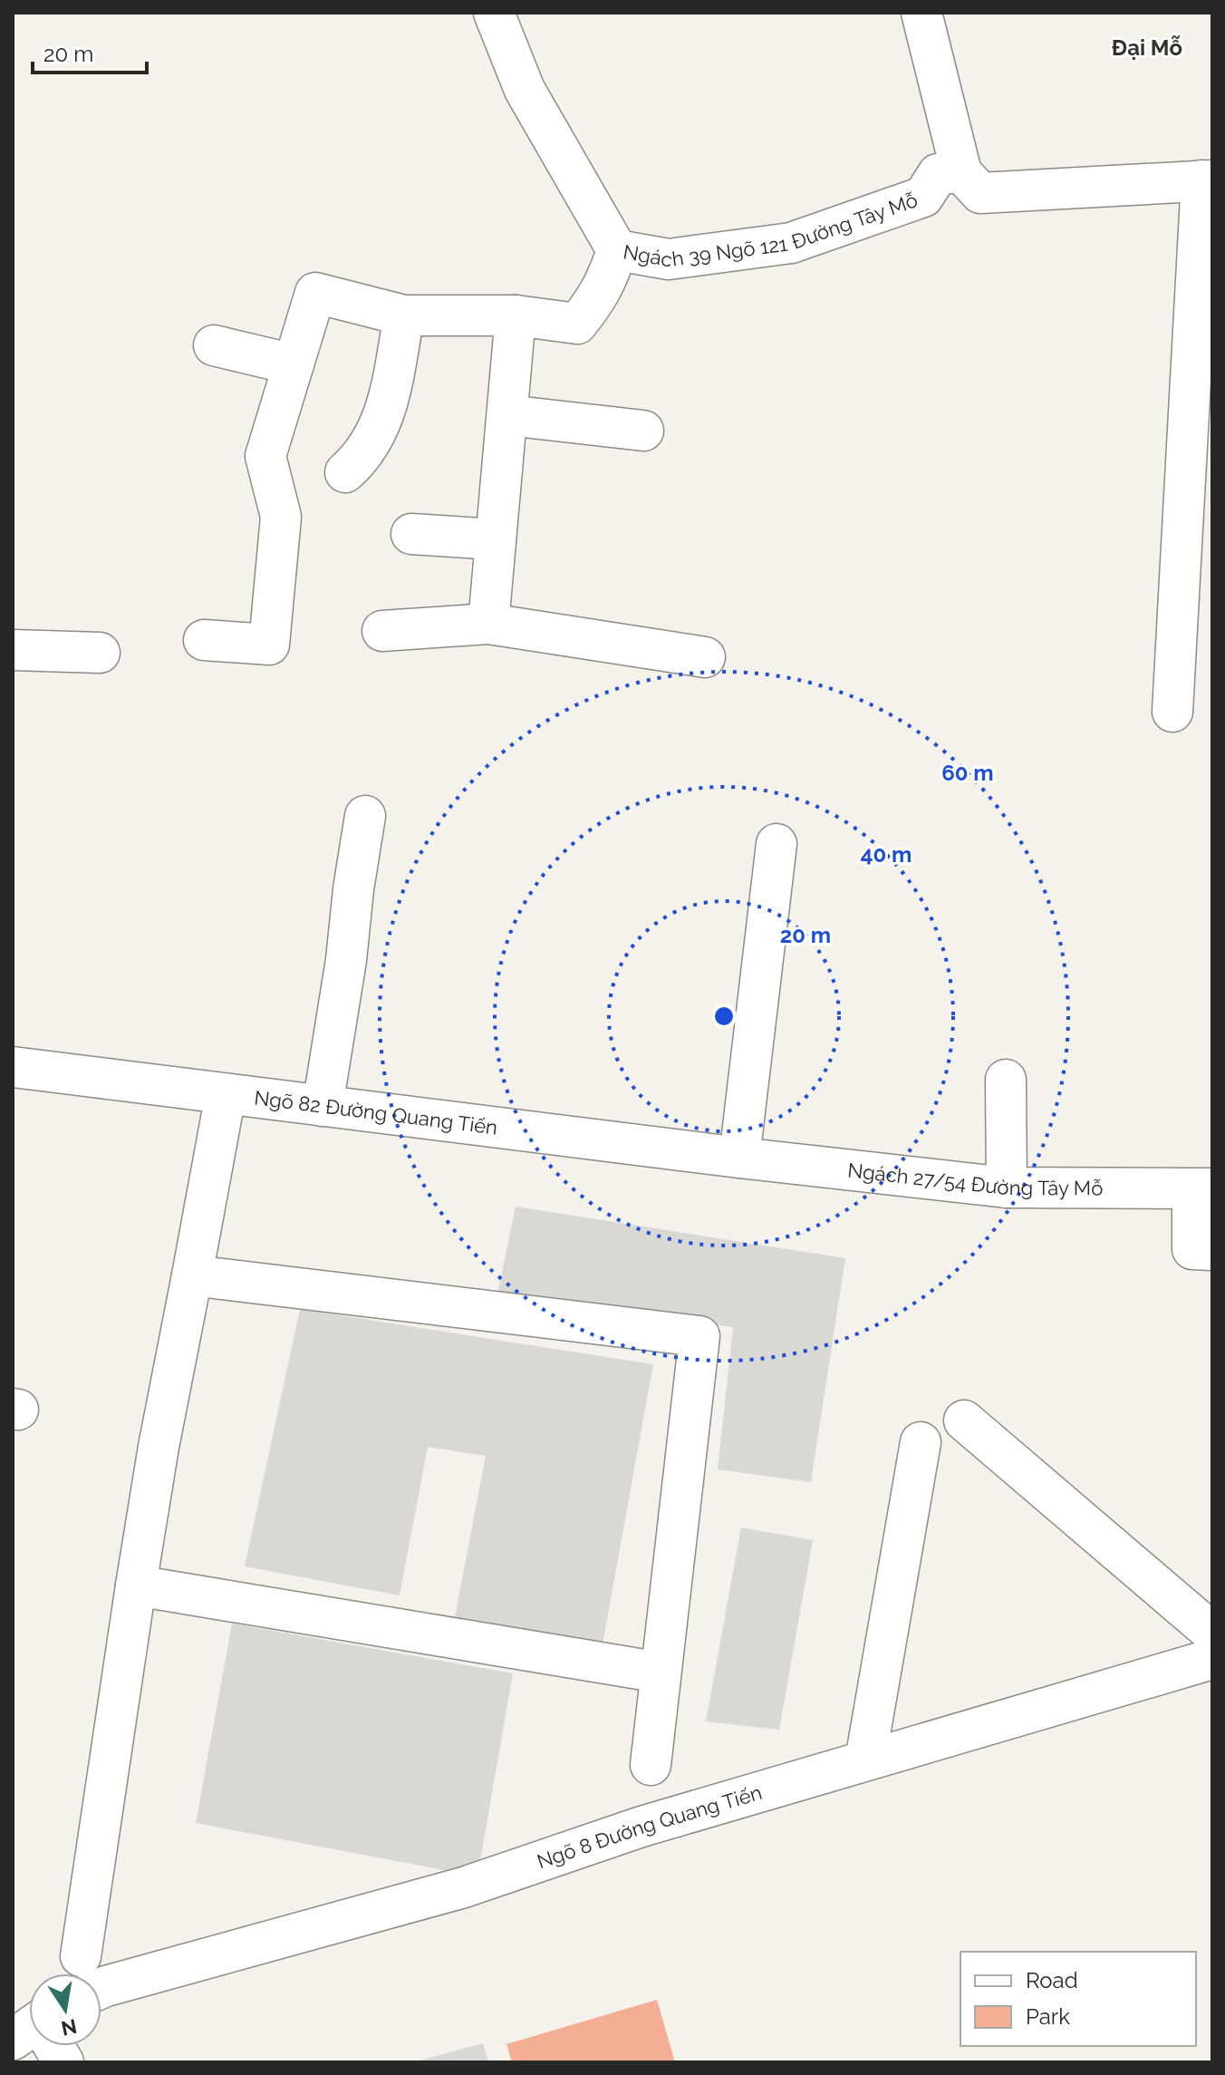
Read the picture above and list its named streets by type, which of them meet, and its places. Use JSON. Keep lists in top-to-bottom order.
{
  "streets": {
    "street": [
      "Ngách 39 Ngõ 121 Đường Tây Mỗ",
      "Ngõ 82 Đường Quang Tiến",
      "Ngách 27/54 Đường Tây Mỗ",
      "Ngõ 8 Đường Quang Tiến"
    ]
  },
  "crossings": [
    ["Ngõ 82 Đường Quang Tiến", "Ngách 27/54 Đường Tây Mỗ"]
  ],
  "districts": ["Đại Mỗ"],
  "legend": ["Road", "Park"],
  "scale_bar": "20 m",
  "north": "bottom",
  "rings": ["60 m", "40 m", "20 m"]
}
